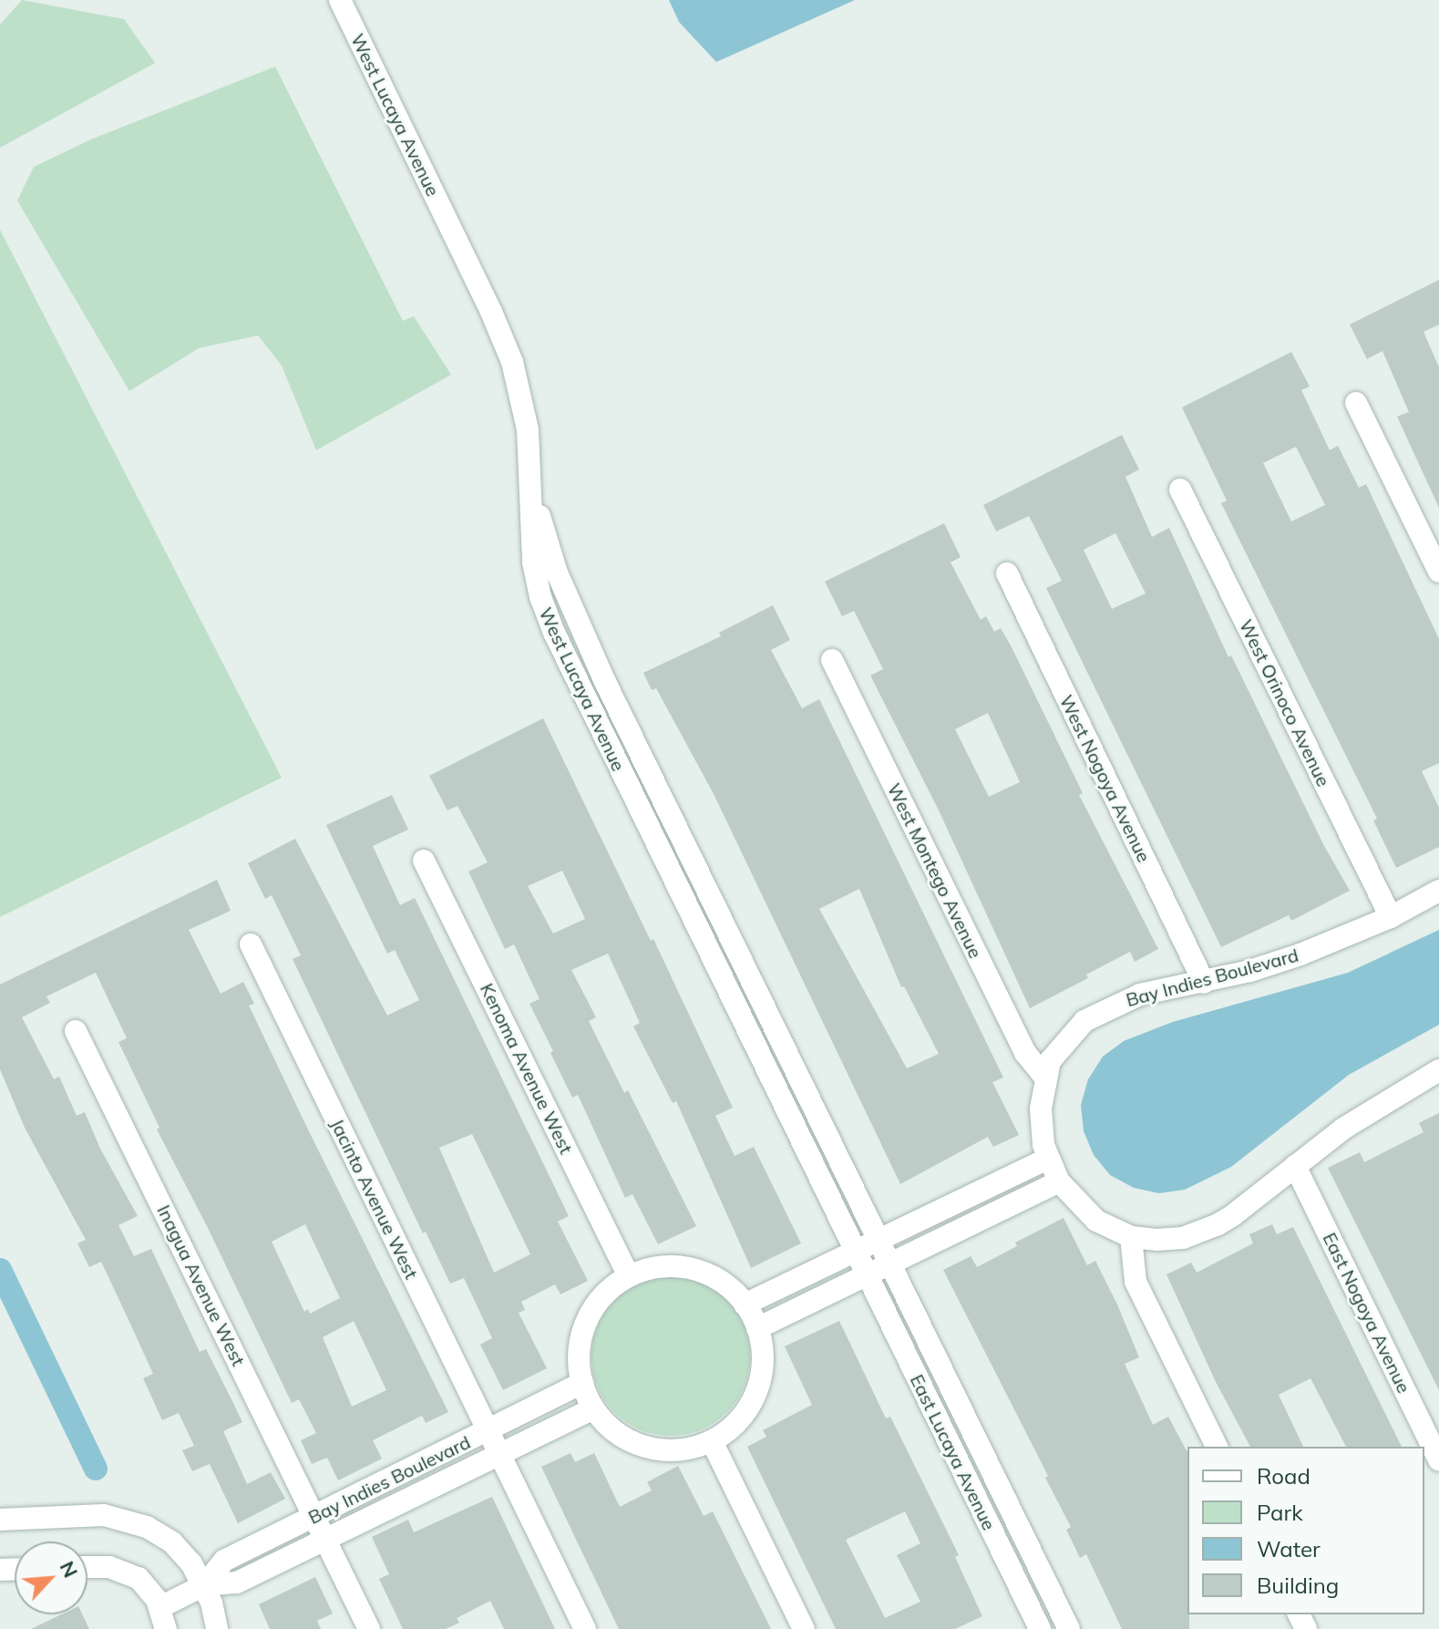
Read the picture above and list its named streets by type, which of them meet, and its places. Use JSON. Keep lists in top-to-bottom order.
{
  "streets": {
    "street": [
      "West Lucaya Avenue",
      "West Orinoco Avenue",
      "West Nogoya Avenue",
      "West Montego Avenue",
      "Bay Indies Boulevard",
      "Kenoma Avenue West",
      "Jacinto Avenue West",
      "Inagua Avenue West",
      "East Nogoya Avenue",
      "East Lucaya Avenue"
    ]
  },
  "crossings": [
    ["West Lucaya Avenue", "East Lucaya Avenue"],
    ["West Orinoco Avenue", "Bay Indies Boulevard"],
    ["West Nogoya Avenue", "Bay Indies Boulevard"],
    ["West Montego Avenue", "Bay Indies Boulevard"],
    ["Bay Indies Boulevard", "Kenoma Avenue West"],
    ["Bay Indies Boulevard", "Jacinto Avenue West"],
    ["Bay Indies Boulevard", "Inagua Avenue West"],
    ["Bay Indies Boulevard", "East Nogoya Avenue"]
  ],
  "legend": [
    "Road",
    "Park",
    "Water",
    "Building"
  ],
  "north": "top right"
}
